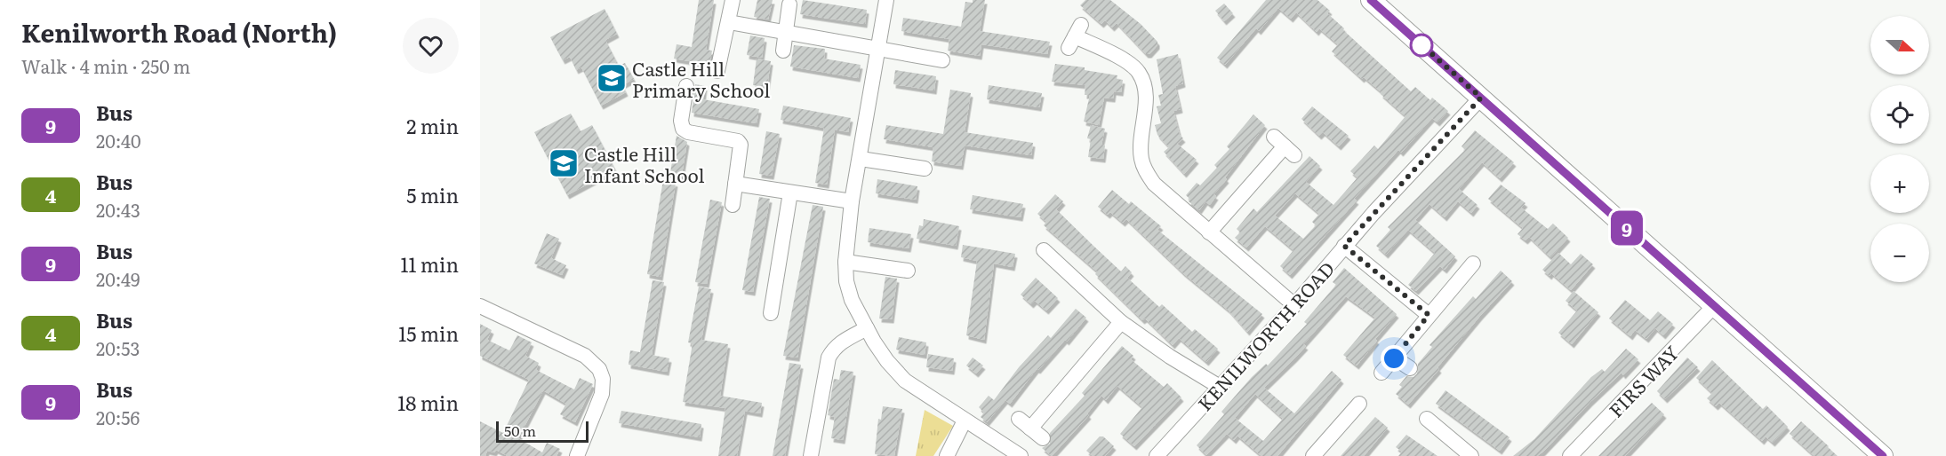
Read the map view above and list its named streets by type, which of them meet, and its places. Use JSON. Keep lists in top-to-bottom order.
{
  "streets": {
    "street": ["KENILWORTH ROAD", "FIRS WAY"]
  },
  "places": {
    "school or university": ["Castle Hill Primary School", "Castle Hill Infant School"]
  },
  "lines": ["bus line 9"],
  "scale_bar": "50 m",
  "north": "right",
  "page": {
    "heading": ["Kenilworth Road (North)", "Walk · 4 min · 250 m"],
    "on_map": "9",
    "map_buttons": ["+", "−"],
    "list": [
      {
        "mark": "9",
        "name": "Bus",
        "note": "20:40",
        "value": "2 min"
      },
      {
        "mark": "4",
        "name": "Bus",
        "note": "20:43",
        "value": "5 min"
      },
      {
        "mark": "9",
        "name": "Bus",
        "note": "20:49",
        "value": "11 min"
      },
      {
        "mark": "4",
        "name": "Bus",
        "note": "20:53",
        "value": "15 min"
      },
      {
        "mark": "9",
        "name": "Bus",
        "note": "20:56",
        "value": "18 min"
      }
    ],
    "scale": "50 m"
  }
}
